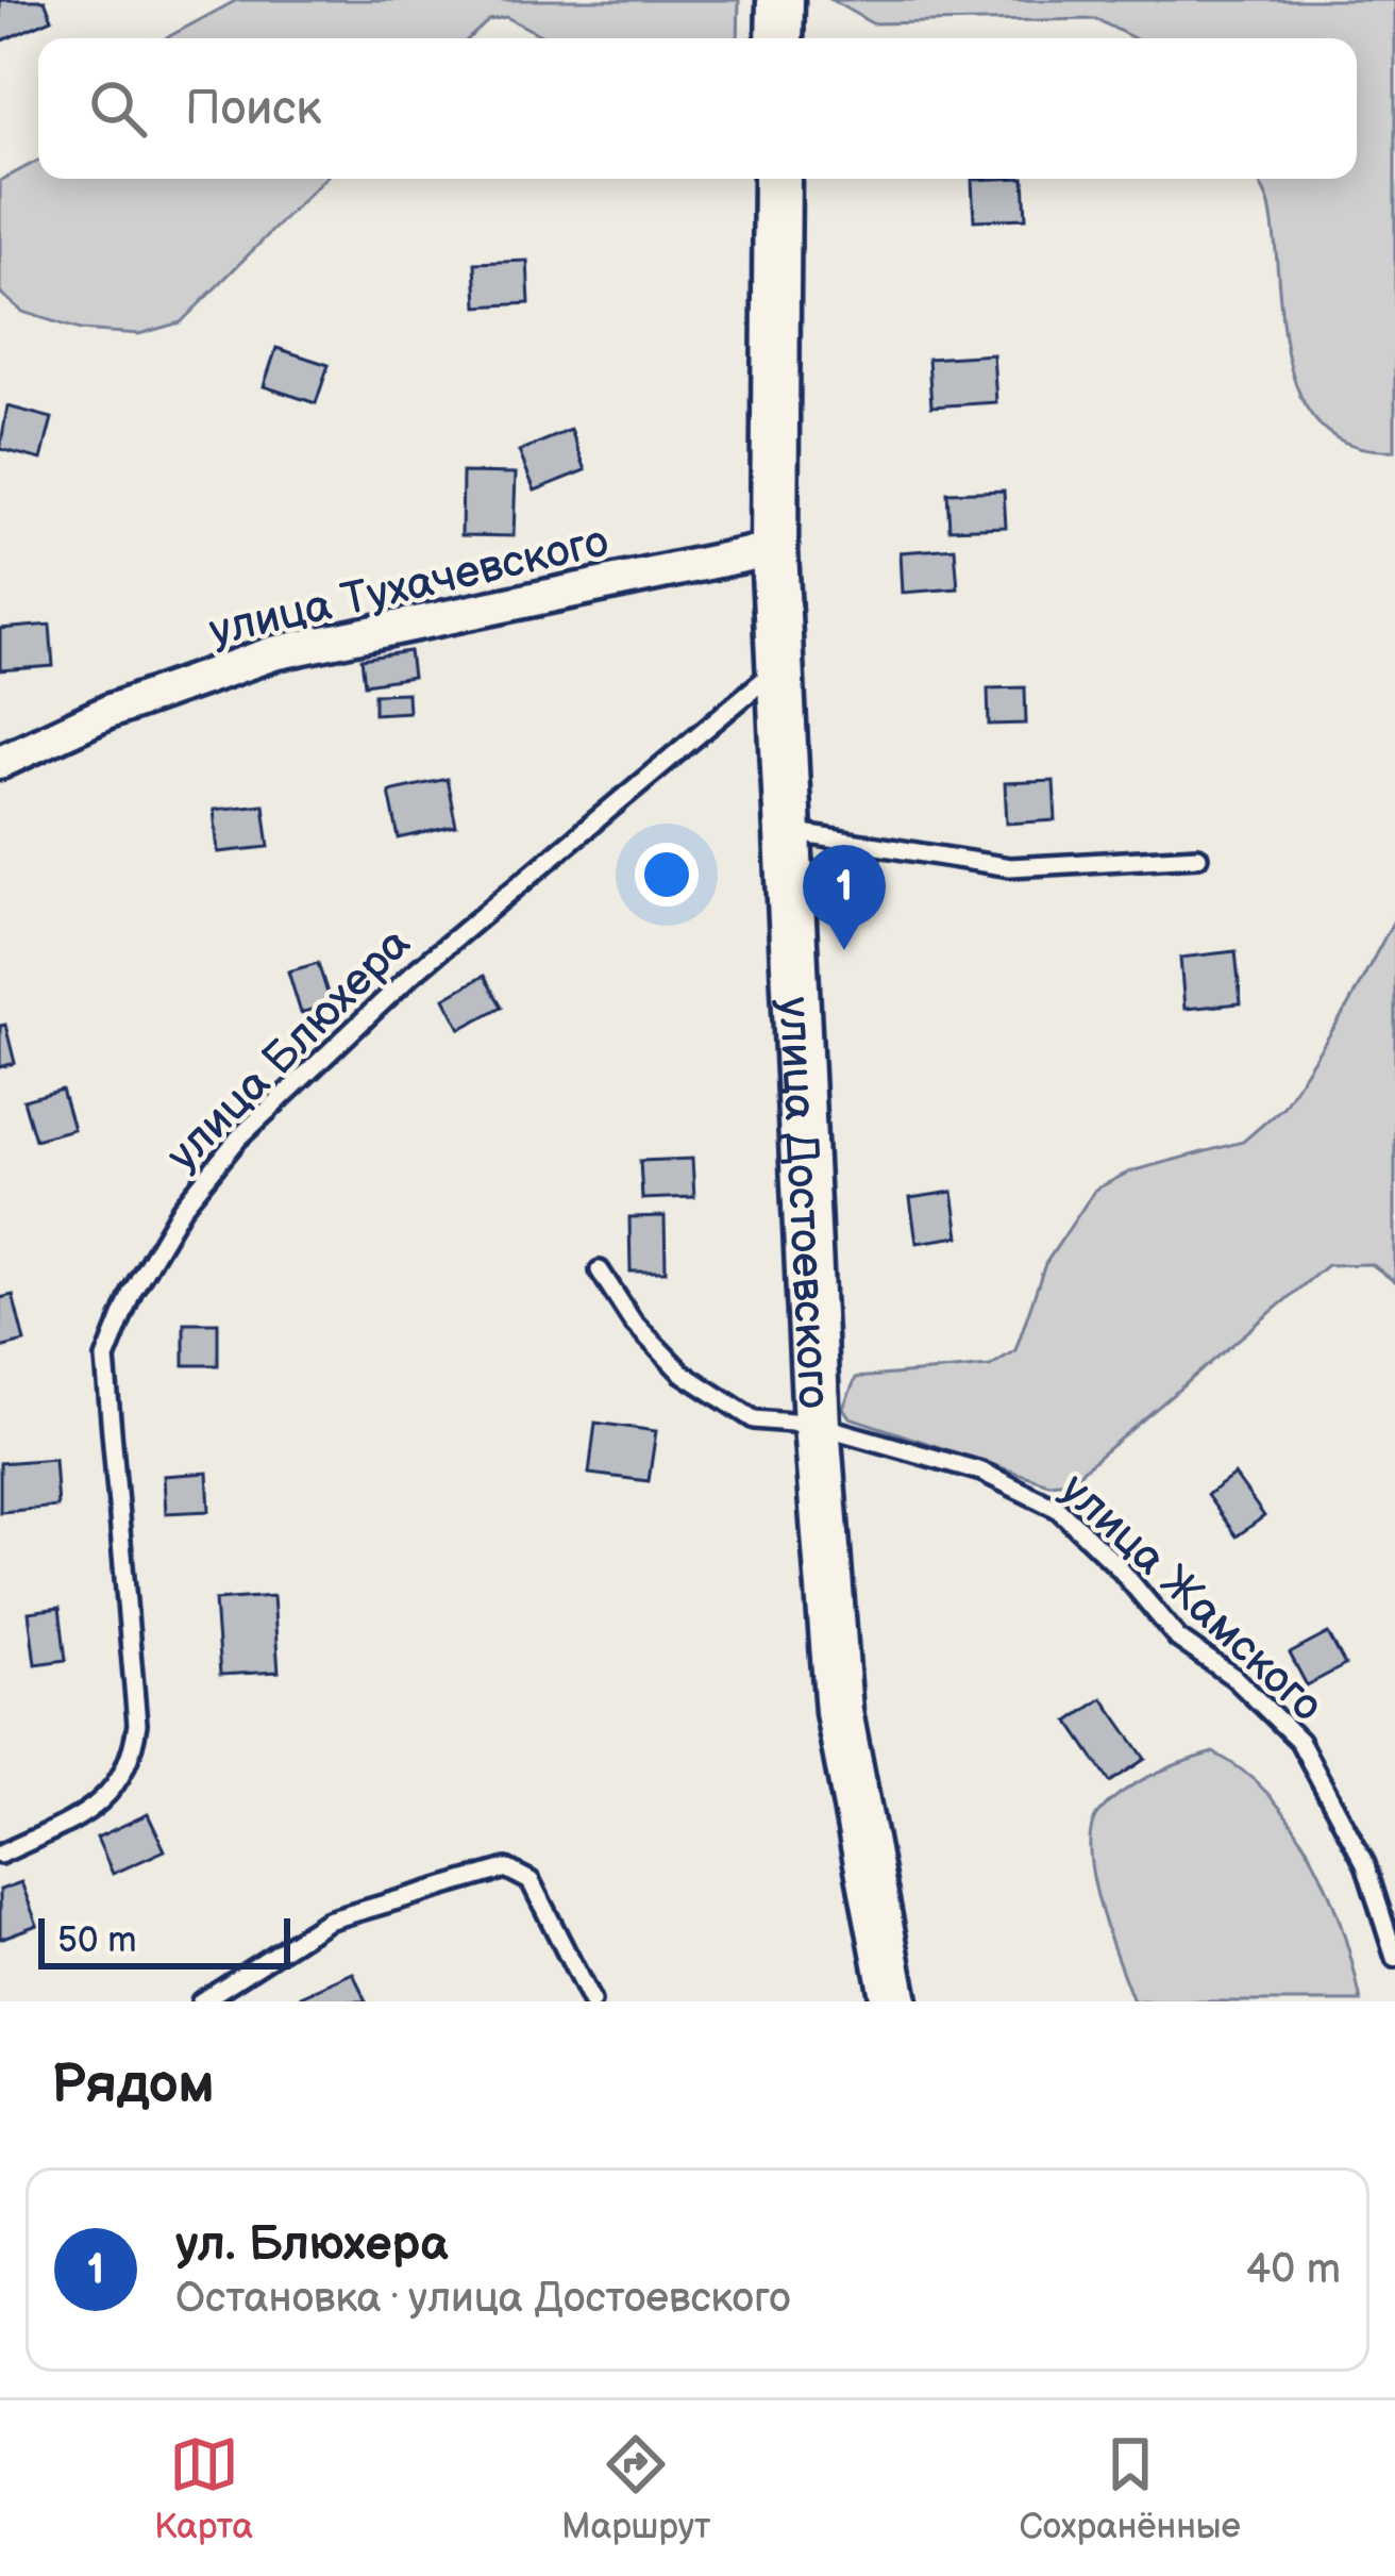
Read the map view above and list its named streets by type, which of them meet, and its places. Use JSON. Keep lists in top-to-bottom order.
{
  "streets": {
    "main road": ["улица Достоевского"],
    "street": ["улица Тухачевского"],
    "lane": ["улица Блюхера", "улица Жамского"]
  },
  "crossings": [
    ["улица Тухачевского", "улица Достоевского"],
    ["улица Блюхера", "улица Достоевского"],
    ["улица Достоевского", "улица Жамского"]
  ],
  "scale_bar": "50 m",
  "page": {
    "search": "Поиск",
    "pins": "1",
    "scale": "50 m",
    "heading": "Рядом",
    "list": [
      {
        "mark": "1",
        "name": "ул. Блюхера",
        "note": "Остановка · улица Достоевского",
        "value": "40 m"
      }
    ],
    "nav": ["Карта", "Маршрут", "Сохранённые"]
  }
}
